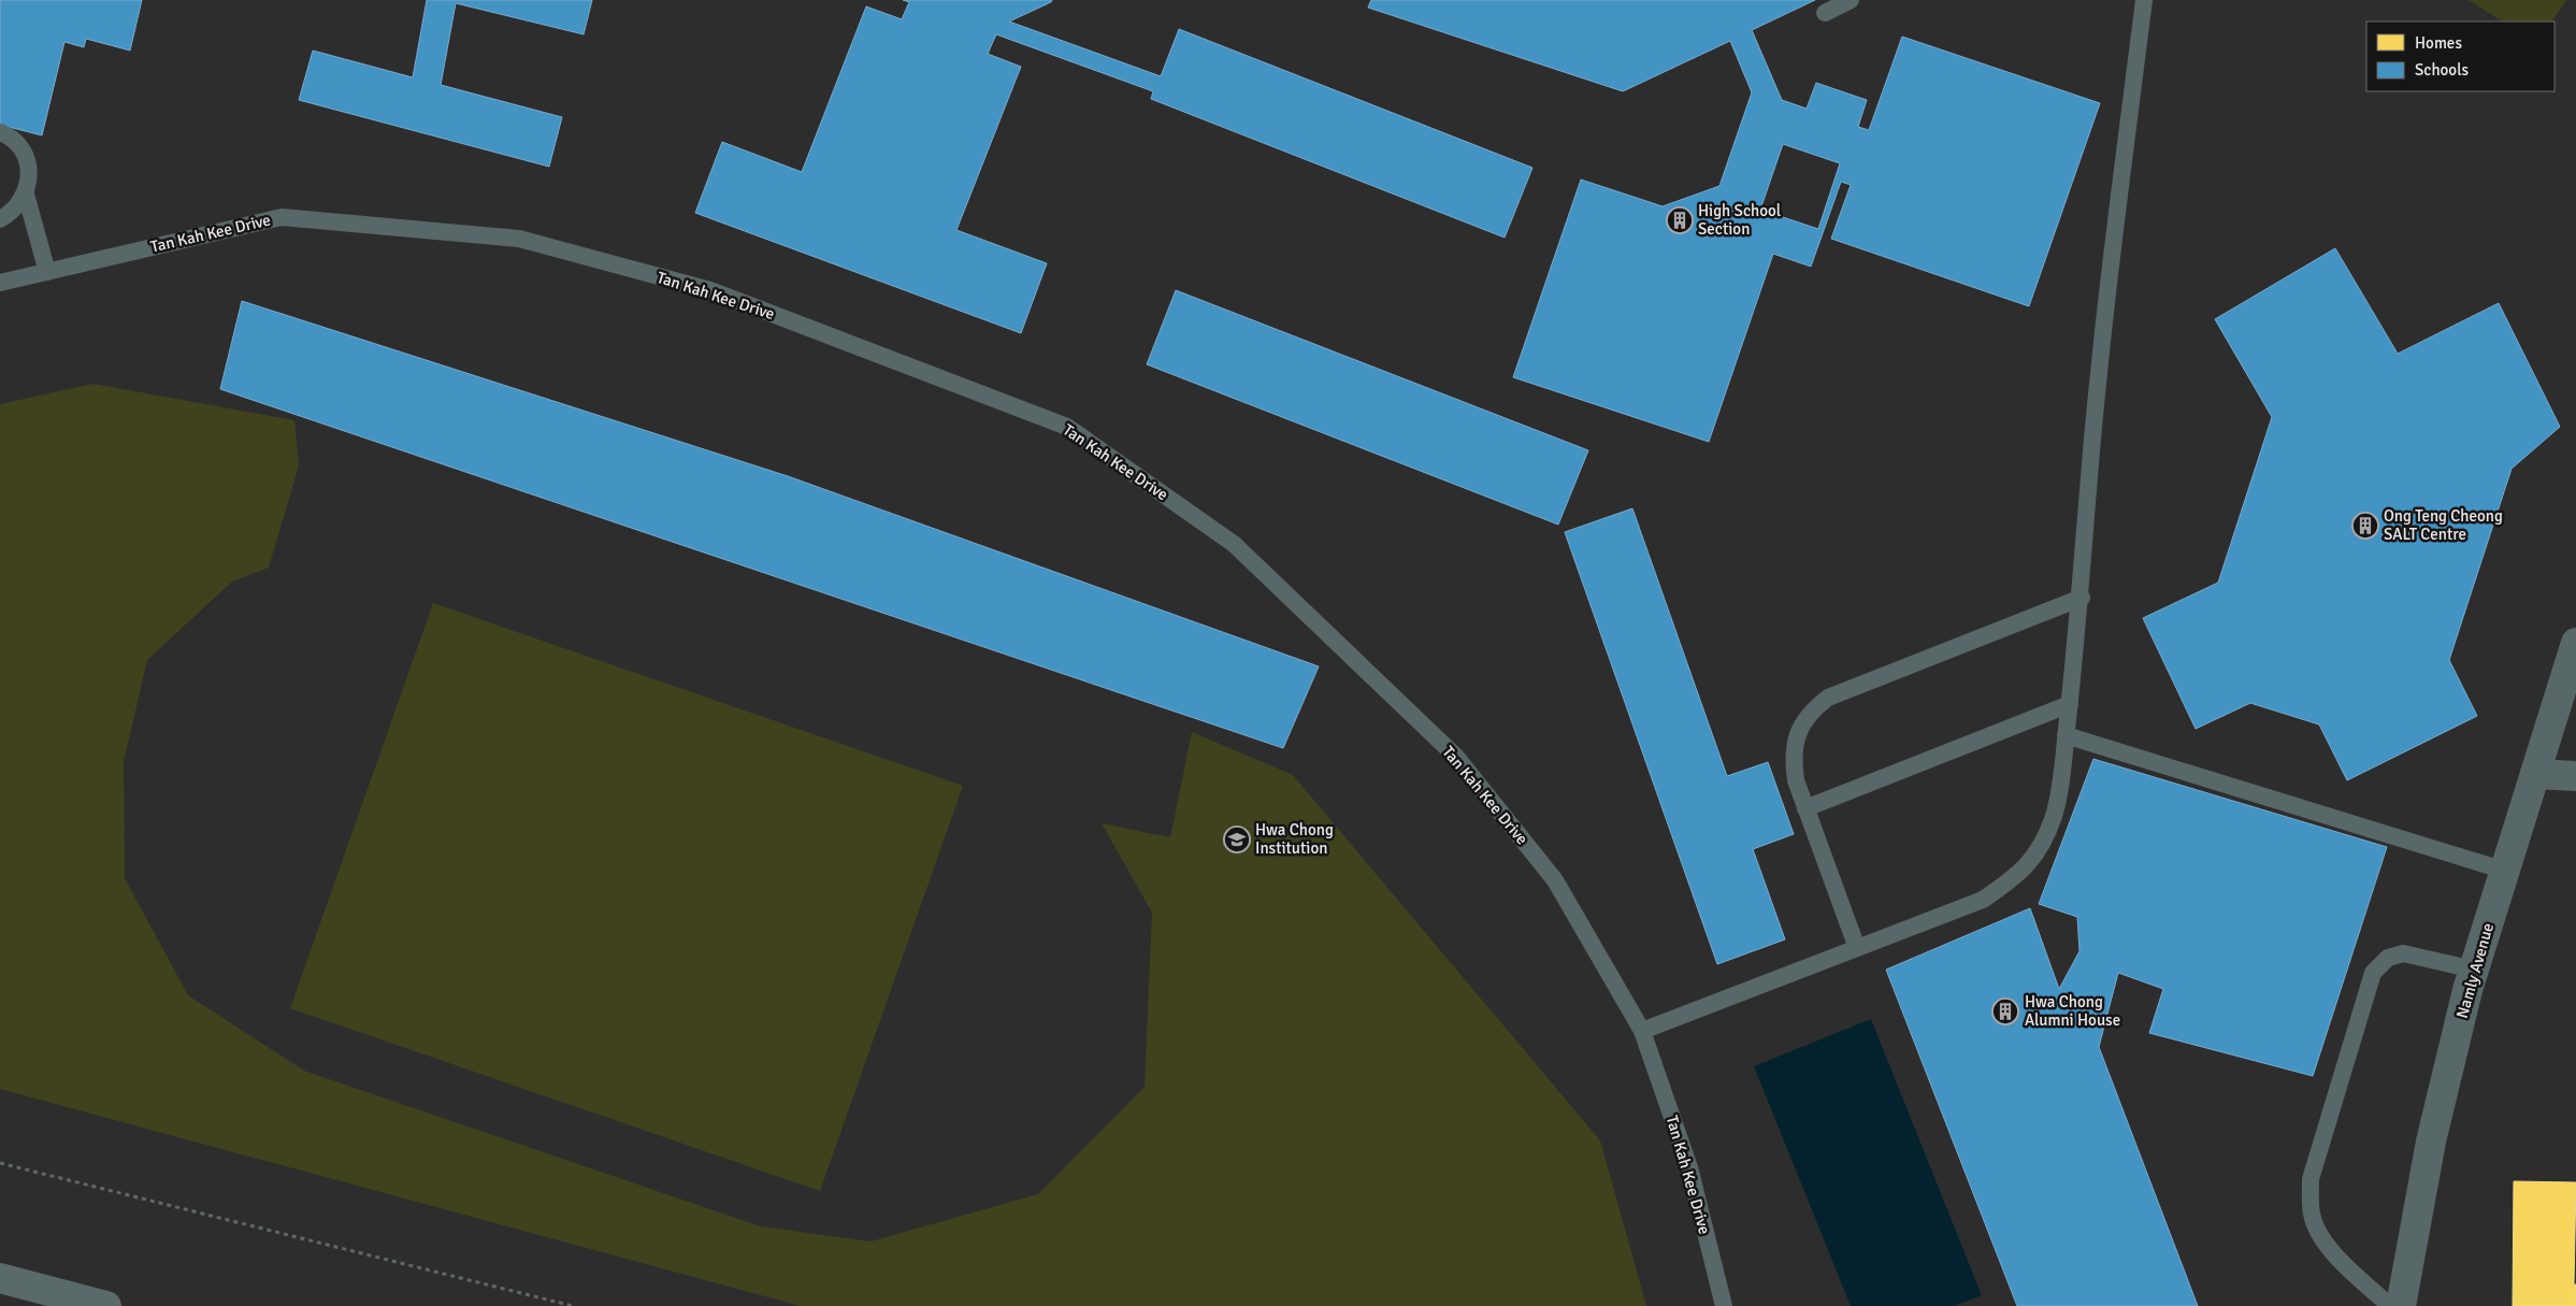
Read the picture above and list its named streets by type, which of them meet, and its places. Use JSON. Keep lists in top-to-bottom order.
{
  "streets": {
    "street": ["Namly Avenue"],
    "lane": ["Tan Kah Kee Drive"]
  },
  "places": {
    "building": ["High School Section", "Ong Teng Cheong SALT Centre", "Hwa Chong Alumni House"],
    "school or university": ["Hwa Chong Institution"]
  },
  "legend": ["Homes", "Schools"]
}
